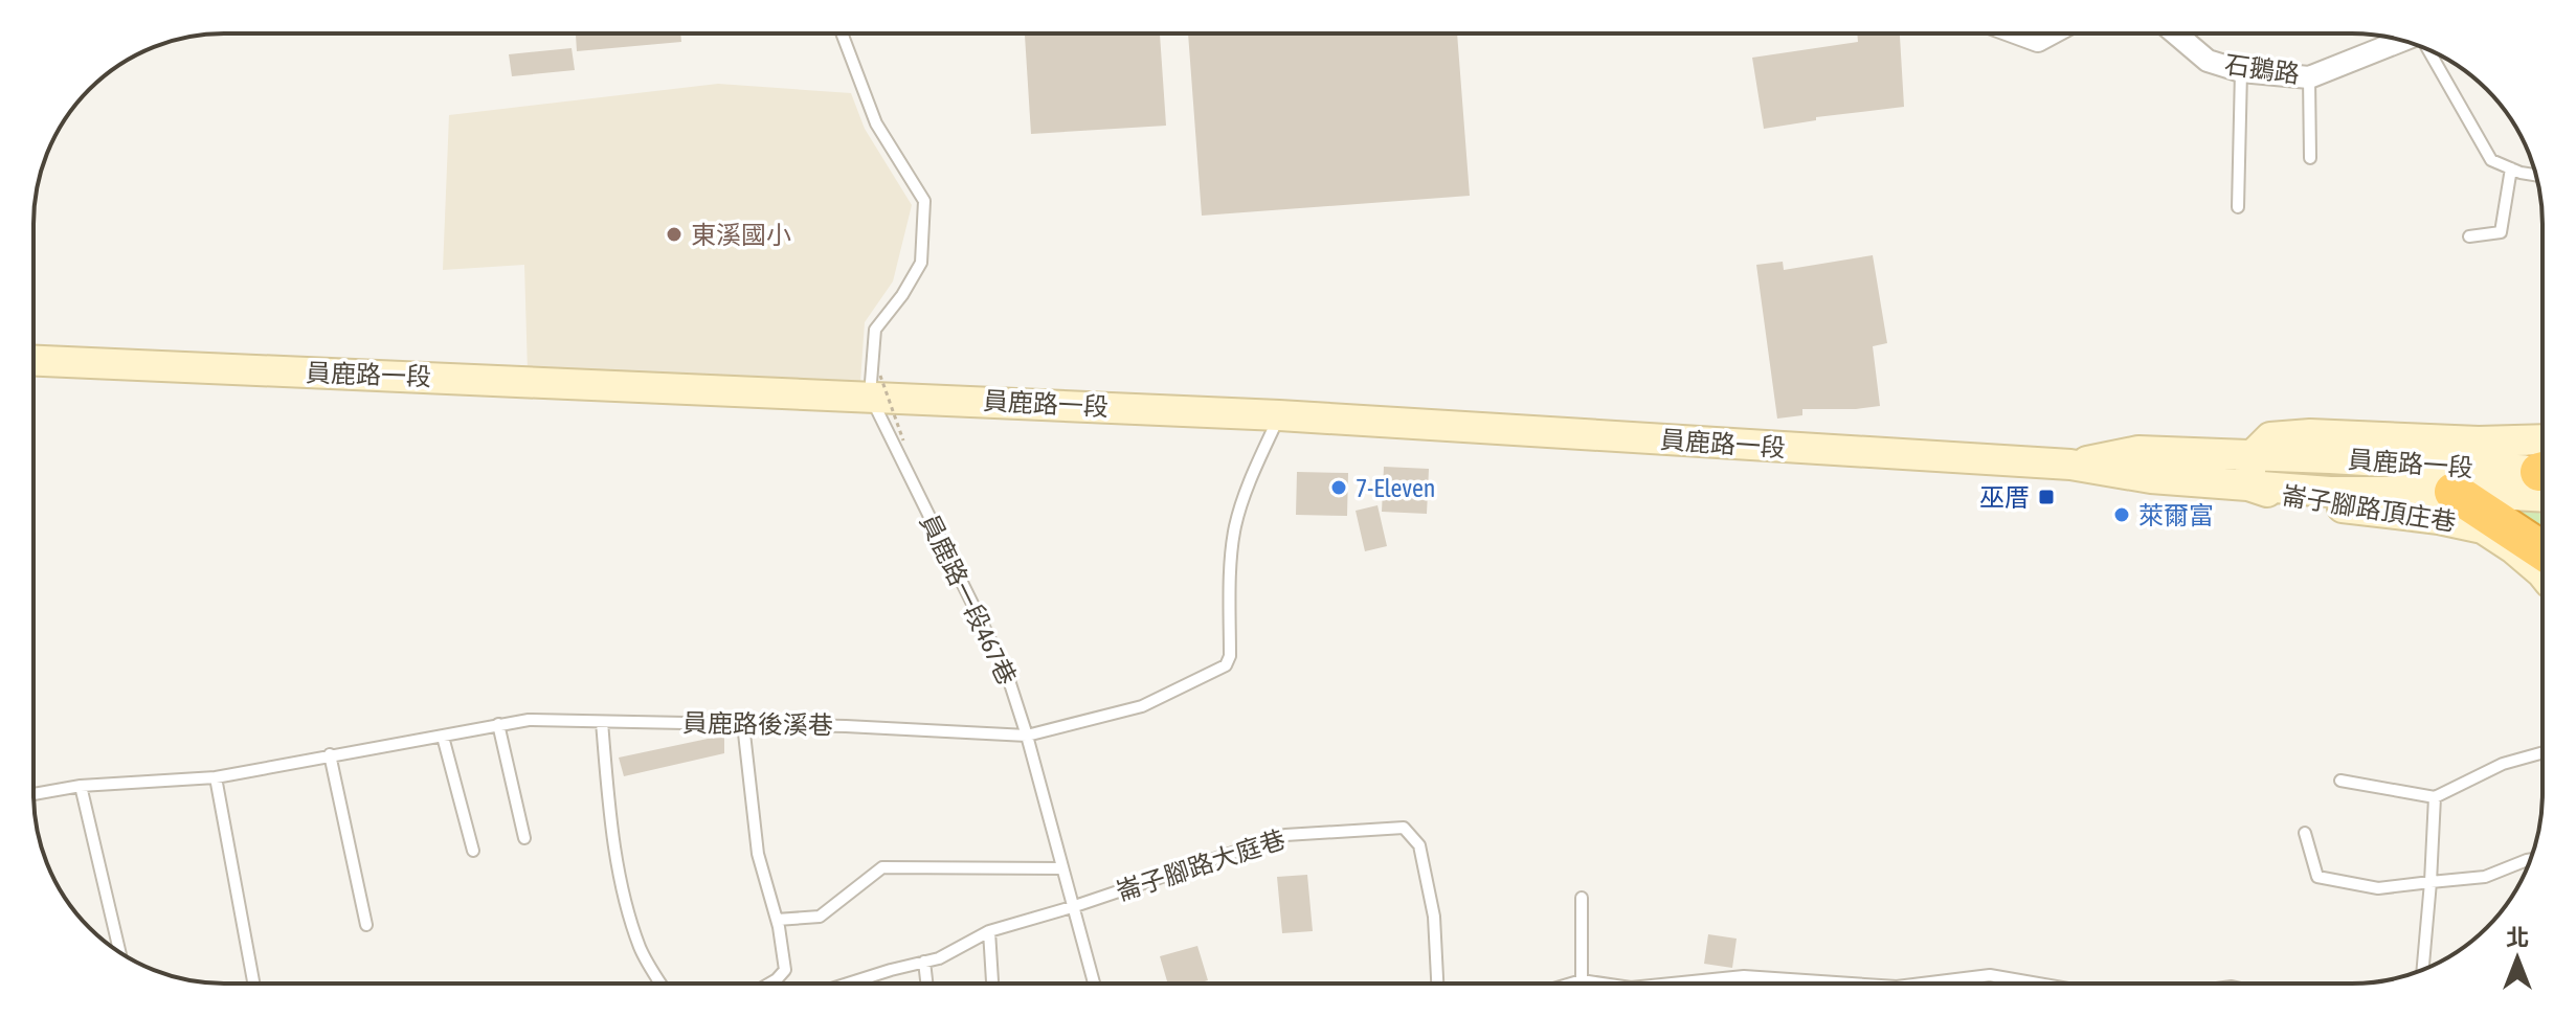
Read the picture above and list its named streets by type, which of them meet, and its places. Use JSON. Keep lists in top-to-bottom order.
{
  "streets": {
    "main road": ["員鹿路一段", "崙子腳路頂庄巷"],
    "street": ["石鵝路"],
    "lane": ["員鹿路一段467巷", "員鹿路後溪巷", "崙子腳路大庭巷"]
  },
  "crossings": [
    ["員鹿路一段", "崙子腳路頂庄巷"],
    ["員鹿路一段", "員鹿路一段467巷"],
    ["員鹿路一段", "員鹿路後溪巷"],
    ["員鹿路一段467巷", "員鹿路後溪巷"],
    ["員鹿路一段467巷", "崙子腳路大庭巷"]
  ],
  "places": {
    "other": ["東溪國小", "7-Eleven", "萊爾富"],
    "transit": ["巫厝"]
  },
  "north": "top"
}
